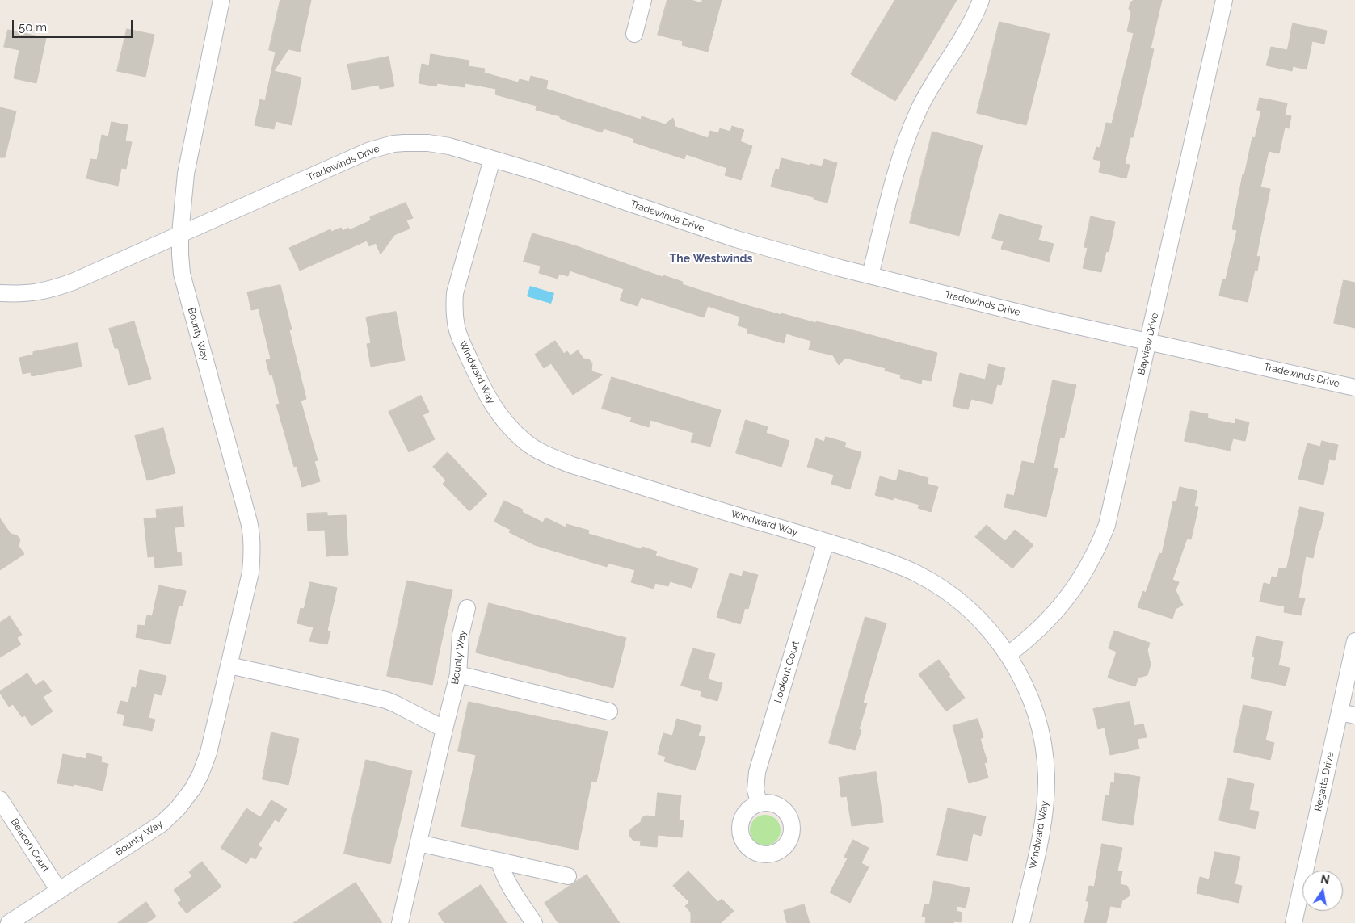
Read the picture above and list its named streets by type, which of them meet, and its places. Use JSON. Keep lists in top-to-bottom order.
{
  "streets": {
    "street": [
      "Tradewinds Drive",
      "Bounty Way",
      "Bayview Drive",
      "Windward Way",
      "Lookout Court",
      "Regatta Drive",
      "Beacon Court"
    ]
  },
  "crossings": [
    ["Tradewinds Drive", "Bounty Way"],
    ["Tradewinds Drive", "Bayview Drive"],
    ["Tradewinds Drive", "Windward Way"],
    ["Bounty Way", "Beacon Court"],
    ["Bayview Drive", "Windward Way"],
    ["Windward Way", "Lookout Court"]
  ],
  "districts": ["The Westwinds"],
  "scale_bar": "50 m",
  "north": "top"
}
